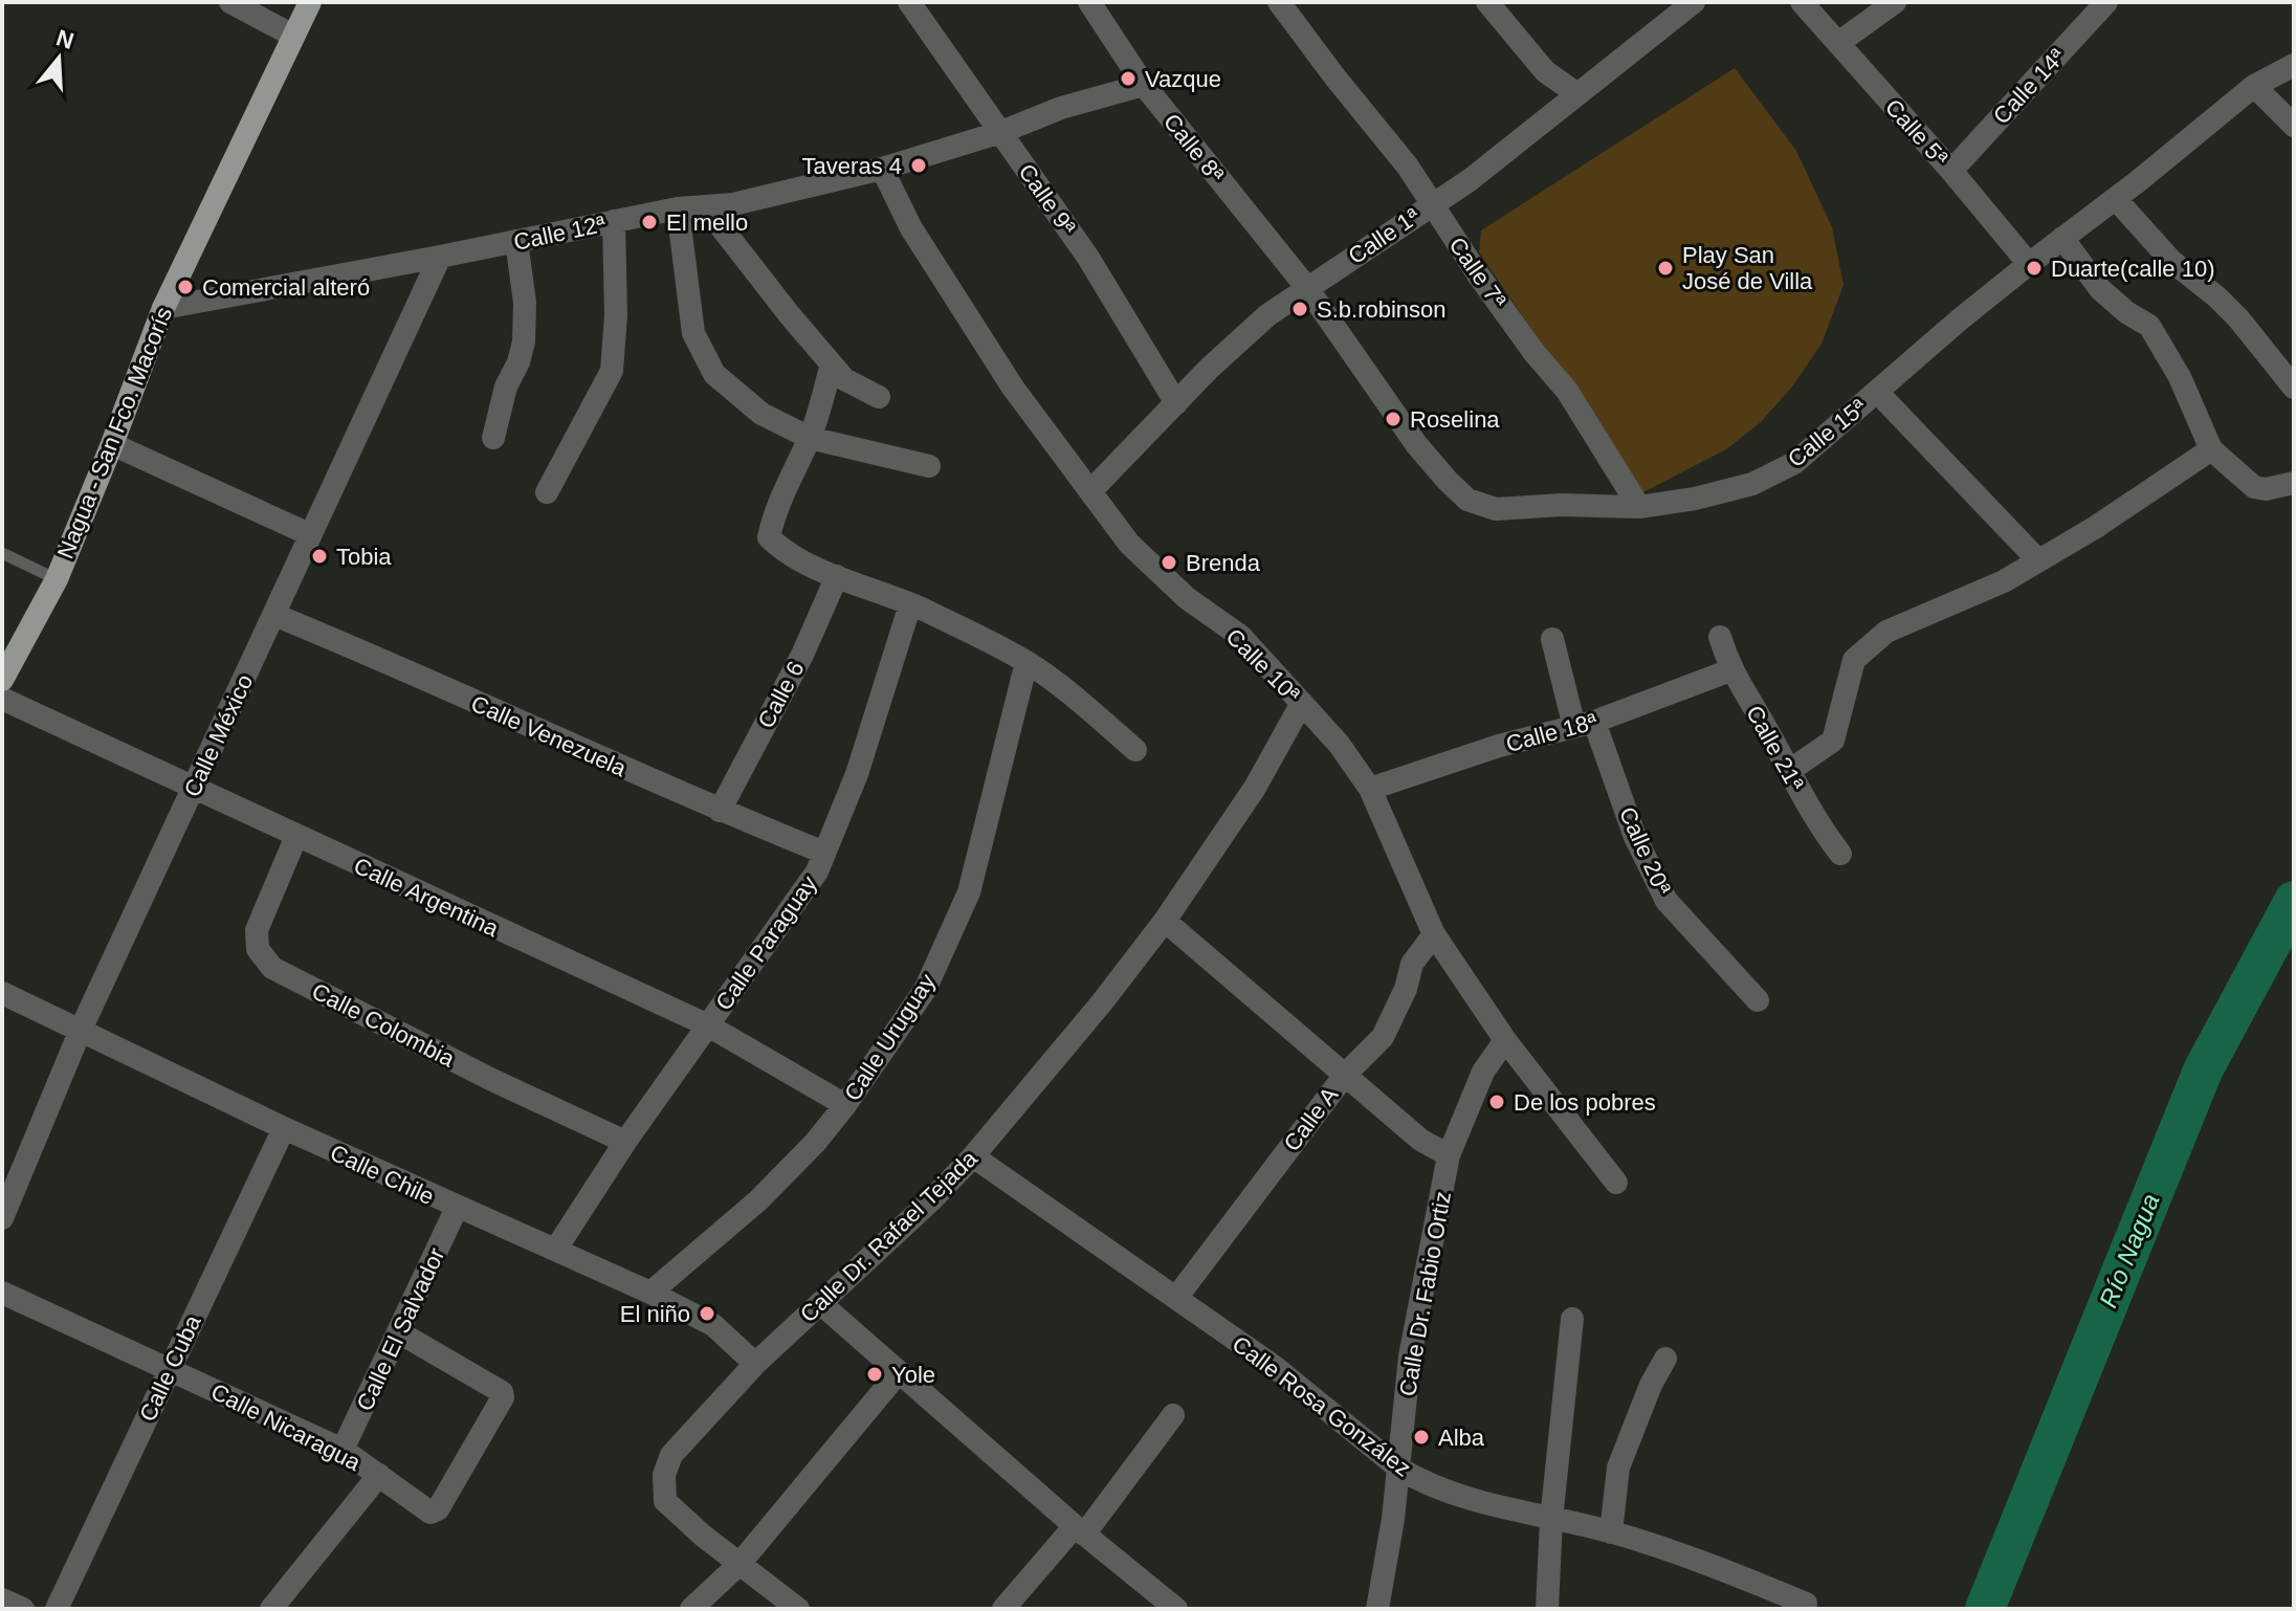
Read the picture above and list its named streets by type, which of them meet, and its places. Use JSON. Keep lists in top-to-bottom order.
{
  "streets": {
    "main road": ["Nagua - San Fco. Macorís"],
    "street": [
      "Calle 14ª",
      "Calle 5ª",
      "Calle 8ª",
      "Calle 9ª",
      "Calle 12ª",
      "Calle 1ª",
      "Calle 7ª",
      "Calle 15ª",
      "Calle 10ª",
      "Calle 6",
      "Calle 18ª",
      "Calle México",
      "Calle Venezuela",
      "Calle 21ª",
      "Calle 20ª",
      "Calle Argentina",
      "Calle Paraguay",
      "Calle Colombia",
      "Calle Uruguay",
      "Calle A",
      "Calle Chile",
      "Calle Dr. Rafael Tejada",
      "Calle Dr. Fabio Ortiz",
      "Calle El Salvador",
      "Calle Cuba",
      "Calle Rosa González",
      "Calle Nicaragua"
    ]
  },
  "crossings": [
    ["Calle 14ª", "Calle 5ª"],
    ["Calle 5ª", "Calle 15ª"],
    ["Calle 8ª", "Calle 12ª"],
    ["Calle 8ª", "Calle 1ª"],
    ["Calle 8ª", "Calle 15ª"],
    ["Calle 9ª", "Calle 12ª"],
    ["Calle 9ª", "Calle 1ª"],
    ["Calle 12ª", "Nagua - San Fco. Macorís"],
    ["Calle 12ª", "Calle 10ª"],
    ["Calle 12ª", "Calle México"],
    ["Calle 1ª", "Calle 7ª"],
    ["Calle 1ª", "Calle 15ª"],
    ["Calle 1ª", "Calle 10ª"],
    ["Calle 7ª", "Calle 15ª"],
    ["Calle 10ª", "Calle 18ª"],
    ["Calle 10ª", "Calle A"],
    ["Calle 10ª", "Calle Dr. Rafael Tejada"],
    ["Calle 10ª", "Calle Dr. Fabio Ortiz"],
    ["Calle 6", "Calle Venezuela"],
    ["Calle 18ª", "Calle 21ª"],
    ["Calle 18ª", "Calle 20ª"],
    ["Calle México", "Calle Venezuela"],
    ["Calle México", "Calle Argentina"],
    ["Calle México", "Calle Chile"],
    ["Calle Venezuela", "Calle Paraguay"],
    ["Calle Argentina", "Calle Paraguay"],
    ["Calle Argentina", "Calle Colombia"],
    ["Calle Argentina", "Calle Uruguay"],
    ["Calle Paraguay", "Calle Colombia"],
    ["Calle Paraguay", "Calle Chile"],
    ["Calle Uruguay", "Calle Chile"],
    ["Calle A", "Calle Rosa González"],
    ["Calle Chile", "Calle Dr. Rafael Tejada"],
    ["Calle Chile", "Calle El Salvador"],
    ["Calle Chile", "Calle Cuba"],
    ["Calle Dr. Rafael Tejada", "Calle Rosa González"],
    ["Calle Dr. Fabio Ortiz", "Calle Rosa González"],
    ["Calle El Salvador", "Calle Nicaragua"],
    ["Calle Cuba", "Calle Nicaragua"]
  ],
  "water": ["Río Nagua"],
  "places": [
    "Vazque",
    "Taveras 4",
    "El mello",
    "Play San José de Villa",
    "Duarte(calle 10)",
    "Comercial alteró",
    "S.b.robinson",
    "Roselina",
    "Tobia",
    "Brenda",
    "De los pobres",
    "El niño",
    "Yole",
    "Alba"
  ],
  "north": "top"
}
